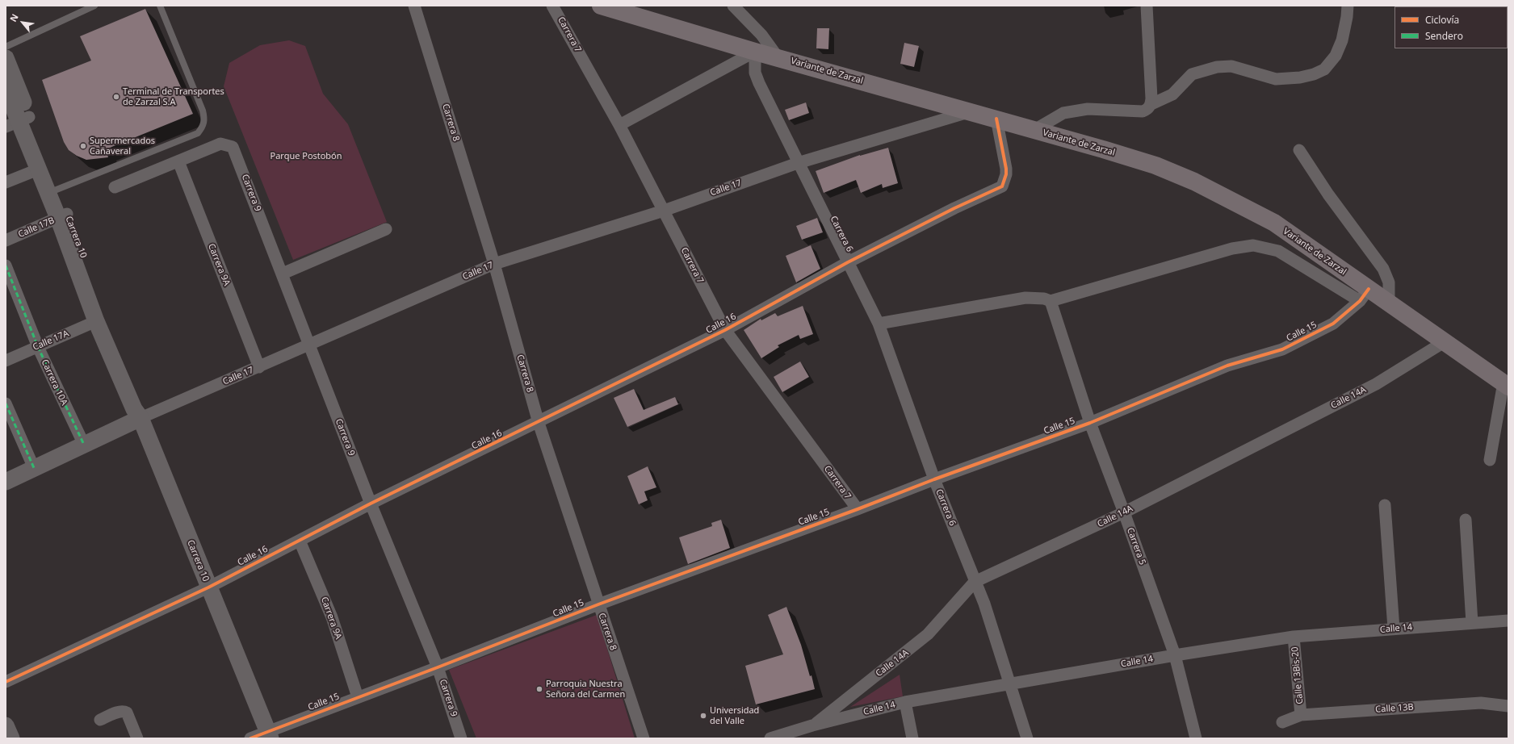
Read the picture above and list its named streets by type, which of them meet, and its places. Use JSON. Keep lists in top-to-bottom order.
{
  "streets": {
    "main road": ["Variante de Zarzal"],
    "street": [
      "Carrera 7",
      "Carrera 8",
      "Calle 17",
      "Carrera 9",
      "Calle 17B",
      "Carrera 6",
      "Carrera 10",
      "Carrera 9A",
      "Calle 16",
      "Calle 15",
      "Calle 17A",
      "Carrera 10A",
      "Calle 14A",
      "Carrera 5",
      "Calle 14",
      "Calle 13Bis-20",
      "Calle 13B"
    ]
  },
  "crossings": [
    ["Carrera 7", "Calle 17"],
    ["Carrera 7", "Calle 16"],
    ["Carrera 7", "Calle 15"],
    ["Variante de Zarzal", "Calle 17"],
    ["Variante de Zarzal", "Carrera 6"],
    ["Variante de Zarzal", "Calle 16"],
    ["Variante de Zarzal", "Calle 15"],
    ["Variante de Zarzal", "Calle 14A"],
    ["Carrera 8", "Calle 17"],
    ["Carrera 8", "Calle 16"],
    ["Carrera 8", "Calle 15"],
    ["Calle 17", "Carrera 9"],
    ["Calle 17", "Carrera 6"],
    ["Calle 17", "Carrera 10"],
    ["Calle 17", "Carrera 9A"],
    ["Calle 17", "Carrera 10A"],
    ["Carrera 9", "Carrera 9A"],
    ["Carrera 9", "Calle 16"],
    ["Carrera 9", "Calle 15"],
    ["Calle 17B", "Carrera 10"],
    ["Carrera 6", "Calle 16"],
    ["Carrera 6", "Calle 15"],
    ["Carrera 6", "Calle 14A"],
    ["Carrera 6", "Calle 14"],
    ["Carrera 10", "Calle 16"],
    ["Carrera 10", "Calle 15"],
    ["Carrera 10", "Calle 17A"],
    ["Carrera 9A", "Calle 16"],
    ["Carrera 9A", "Calle 15"],
    ["Calle 15", "Carrera 5"],
    ["Calle 17A", "Carrera 10A"],
    ["Calle 14A", "Carrera 5"],
    ["Calle 14A", "Calle 14"],
    ["Carrera 5", "Calle 14"],
    ["Calle 14", "Calle 13Bis-20"],
    ["Calle 13Bis-20", "Calle 13B"]
  ],
  "parks": ["Parque Postobón"],
  "places": [
    "Terminal de Transportes de Zarzal S.A",
    "Supermercados Cañaveral",
    "Parroquia Nuestra Señora del Carmen",
    "Universidad del Valle"
  ],
  "legend": ["Ciclovía", "Sendero"],
  "north": "top left"
}
